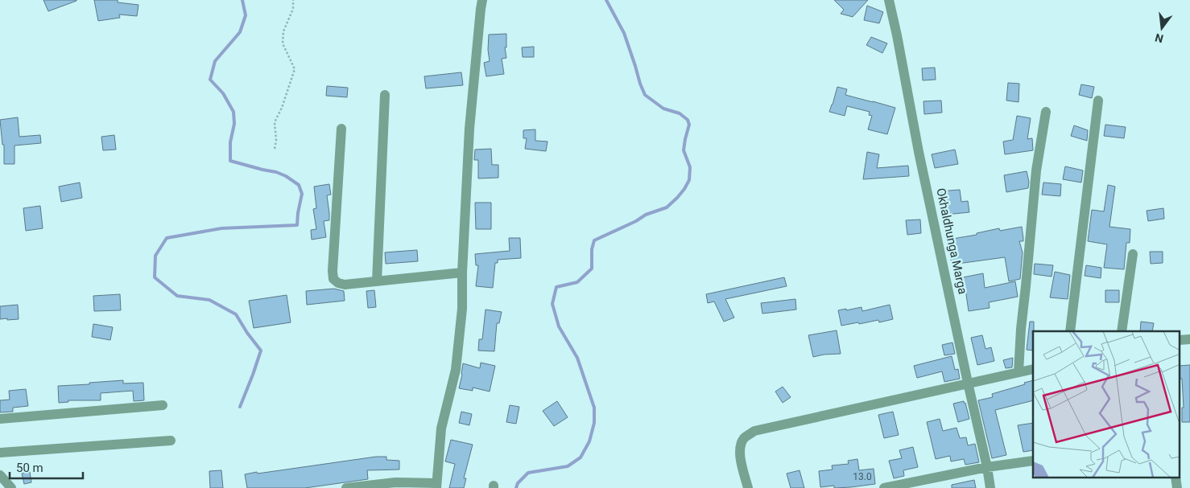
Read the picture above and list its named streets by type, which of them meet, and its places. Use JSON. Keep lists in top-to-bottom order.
{
  "streets": {
    "street": ["Okhaldhunga Marga"]
  },
  "house_numbers": ["13.0"],
  "scale_bar": "50 m",
  "north": "bottom"
}
